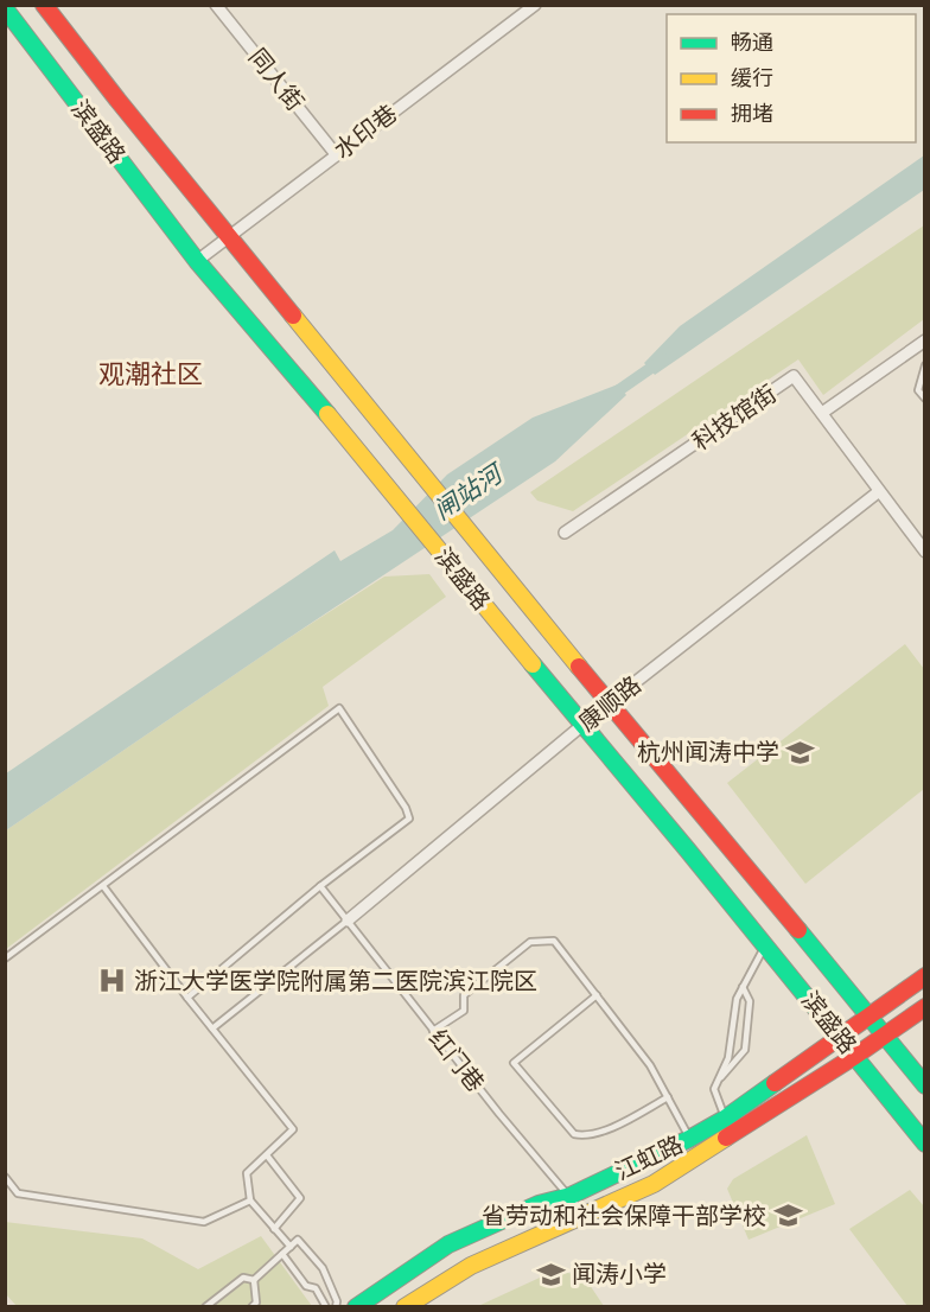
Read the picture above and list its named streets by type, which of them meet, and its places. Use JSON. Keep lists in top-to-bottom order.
{
  "streets": {
    "main road": ["滨盛路", "江虹路"],
    "street": [
      "同人街",
      "水印巷",
      "科技馆街",
      "康顺路"
    ],
    "lane": ["红门巷"]
  },
  "crossings": [
    ["同人街", "水印巷"],
    ["滨盛路", "水印巷"],
    ["滨盛路", "康顺路"],
    ["滨盛路", "江虹路"],
    ["科技馆街", "康顺路"],
    ["康顺路", "红门巷"],
    ["红门巷", "江虹路"]
  ],
  "districts": ["观潮社区"],
  "water": ["闸站河"],
  "places": {
    "school or university": ["杭州闻涛中学", "省劳动和社会保障干部学校", "闻涛小学"],
    "hospital": ["浙江大学医学院附属第二医院滨江院区"]
  },
  "legend": ["畅通", "缓行", "拥堵"]
}
